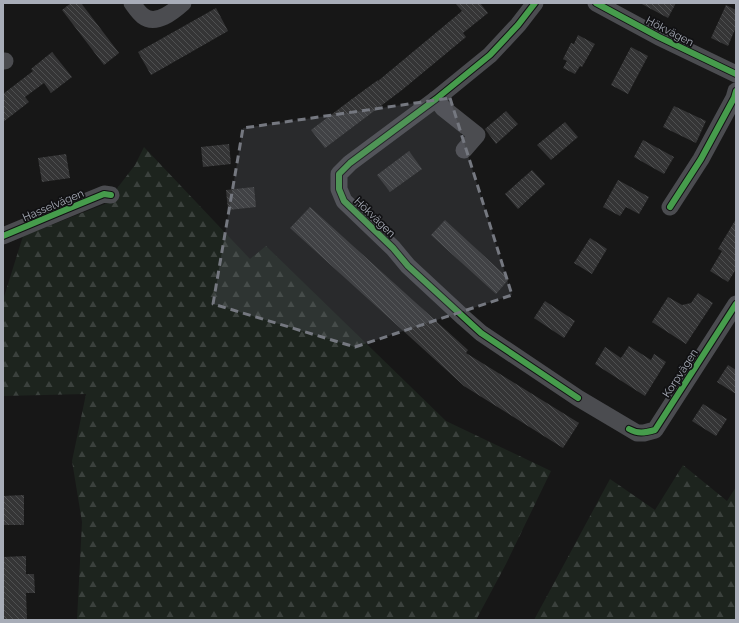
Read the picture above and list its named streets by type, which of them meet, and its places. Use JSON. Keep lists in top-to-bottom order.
{
  "streets": {
    "street": ["Hökvägen", "Hasselvägen", "Korpvägen"]
  },
  "crossings": [
    ["Hökvägen", "Korpvägen"]
  ]
}
